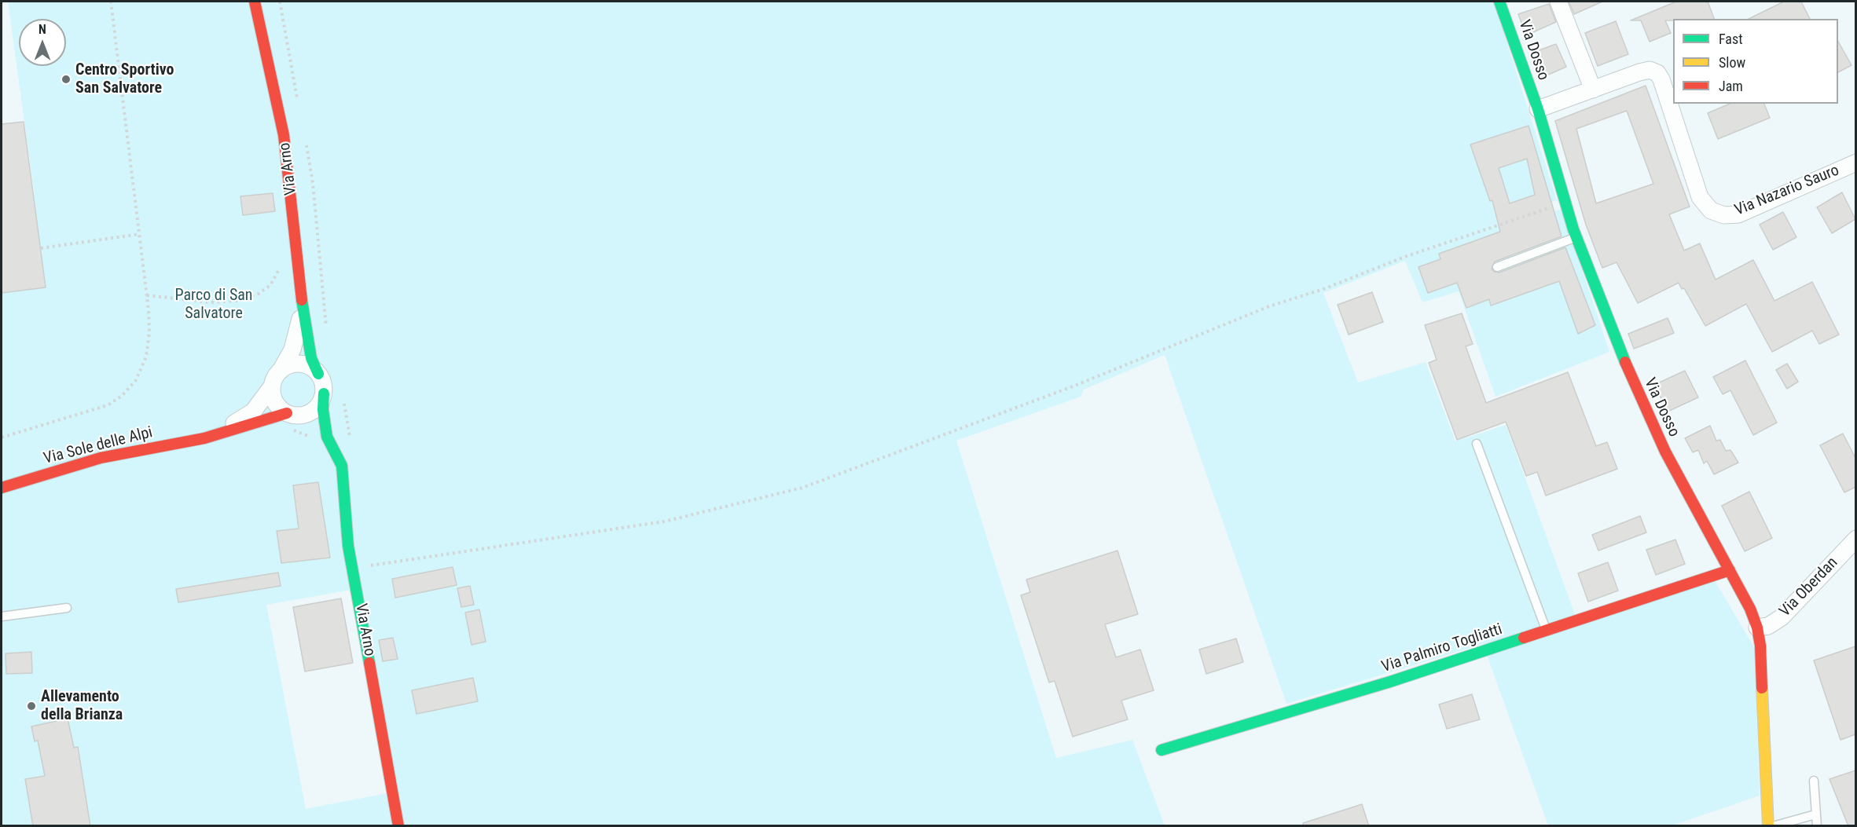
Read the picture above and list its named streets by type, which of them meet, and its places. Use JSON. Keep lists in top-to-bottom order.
{
  "streets": {
    "street": [
      "Via Dosso",
      "Via Arno",
      "Via Nazario Sauro",
      "Via Sole delle Alpi",
      "Via Oberdan",
      "Via Palmiro Togliatti"
    ]
  },
  "crossings": [
    ["Via Dosso", "Via Nazario Sauro"],
    ["Via Dosso", "Via Oberdan"],
    ["Via Dosso", "Via Palmiro Togliatti"],
    ["Via Arno", "Via Sole delle Alpi"]
  ],
  "parks": ["Parco di San Salvatore"],
  "places": ["Centro Sportivo San Salvatore", "Allevamento della Brianza"],
  "legend": ["Fast", "Slow", "Jam"],
  "north": "top"
}
